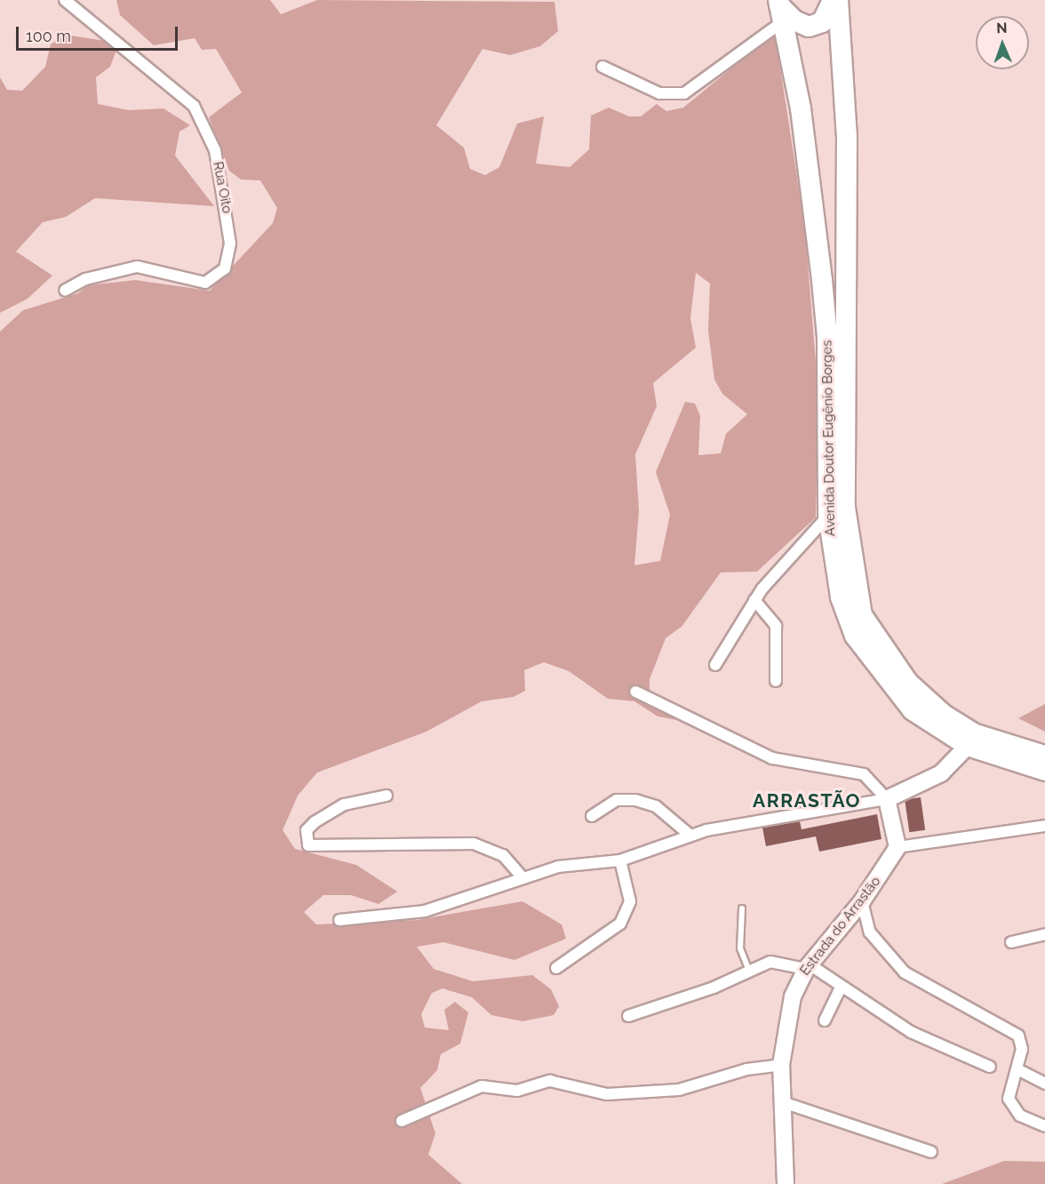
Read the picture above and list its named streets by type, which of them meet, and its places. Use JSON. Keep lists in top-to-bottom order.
{
  "streets": {
    "highway": ["Avenida Doutor Eugênio Borges"],
    "street": ["Rua Oito", "Estrada do Arrastão"]
  },
  "districts": ["ARRASTÃO"],
  "scale_bar": "100 m",
  "north": "top"
}
